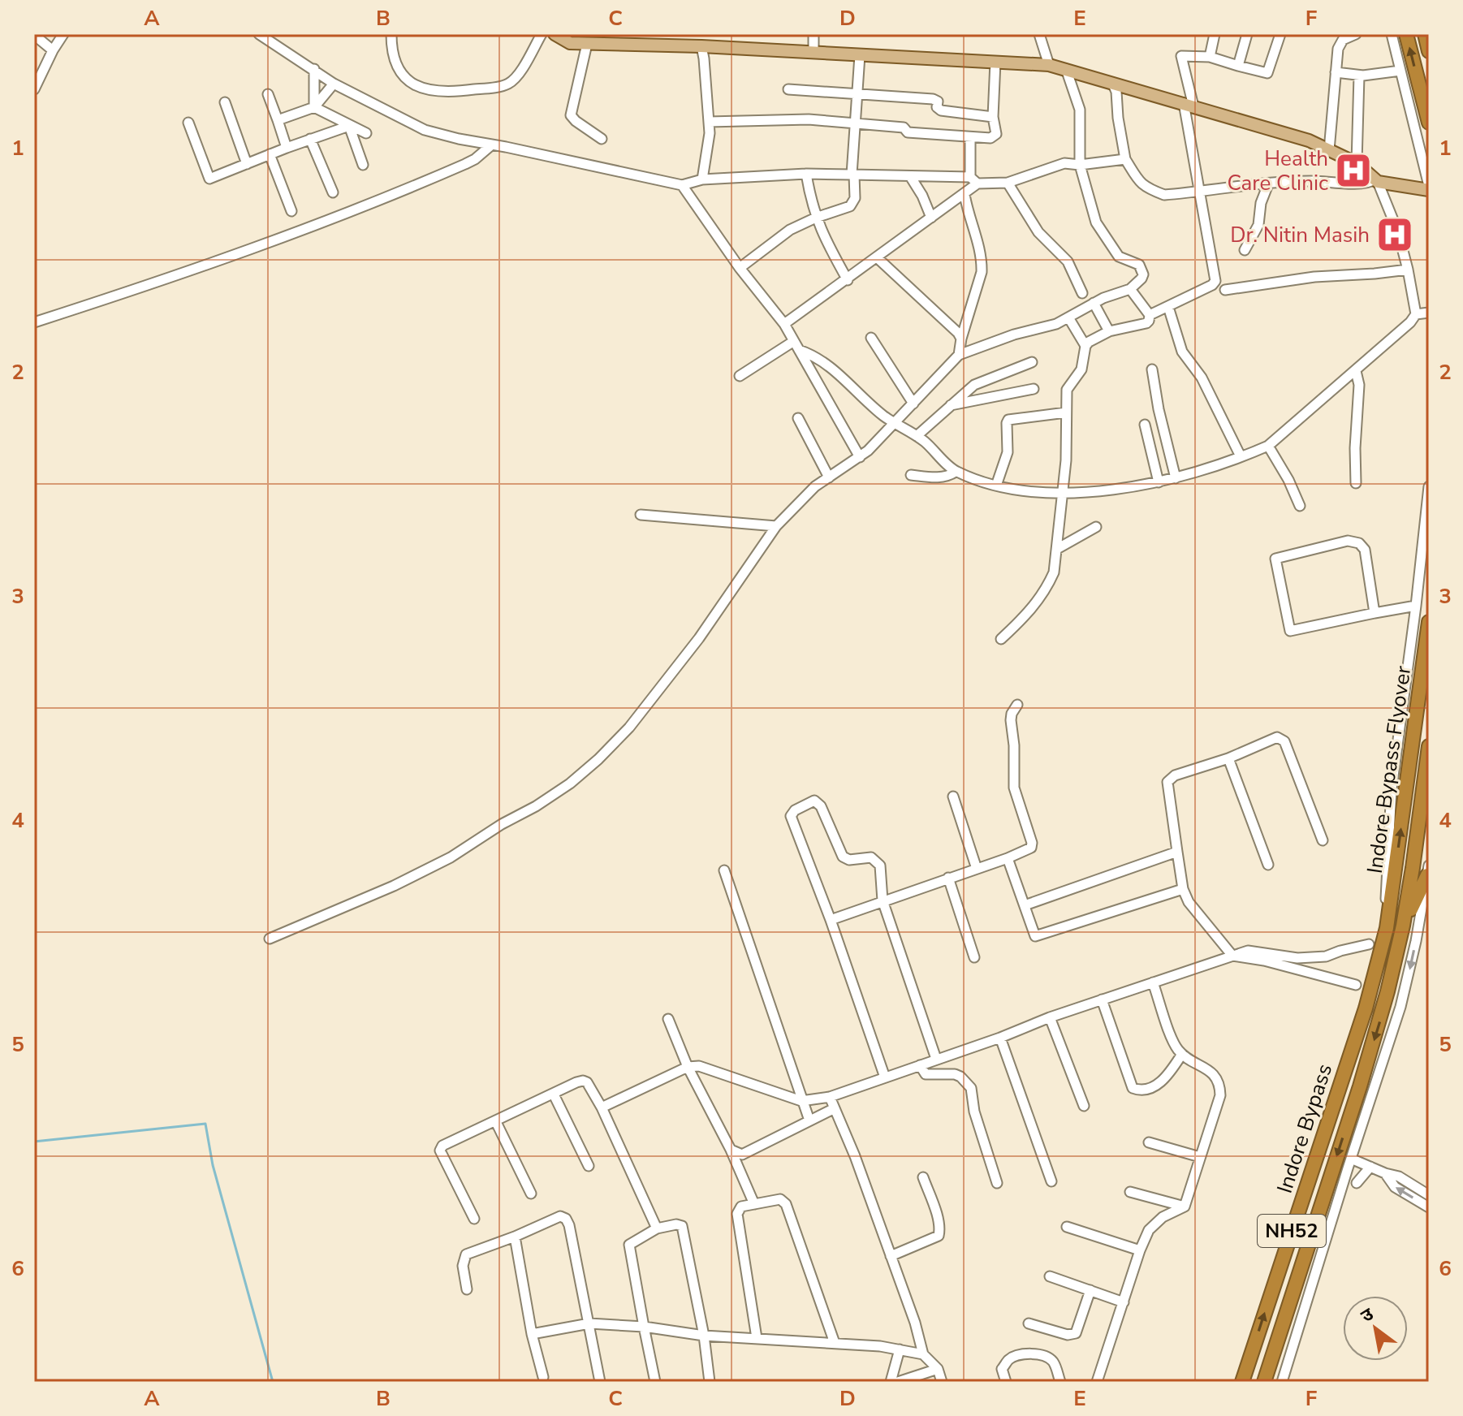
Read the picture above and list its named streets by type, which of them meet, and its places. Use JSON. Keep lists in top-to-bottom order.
{
  "streets": {
    "highway": ["Indore Bypass Flyover", "Indore Bypass", "NH52"]
  },
  "crossings": [
    ["Indore Bypass Flyover", "Indore Bypass"]
  ],
  "places": {
    "hospital": ["Health Care Clinic", "Dr. Nitin Masih"]
  },
  "north": "top left",
  "grid": {
    "columns": [
      "A",
      "B",
      "C",
      "D",
      "E",
      "F"
    ],
    "rows": [
      "1",
      "2",
      "3",
      "4",
      "5",
      "6"
    ]
  }
}
